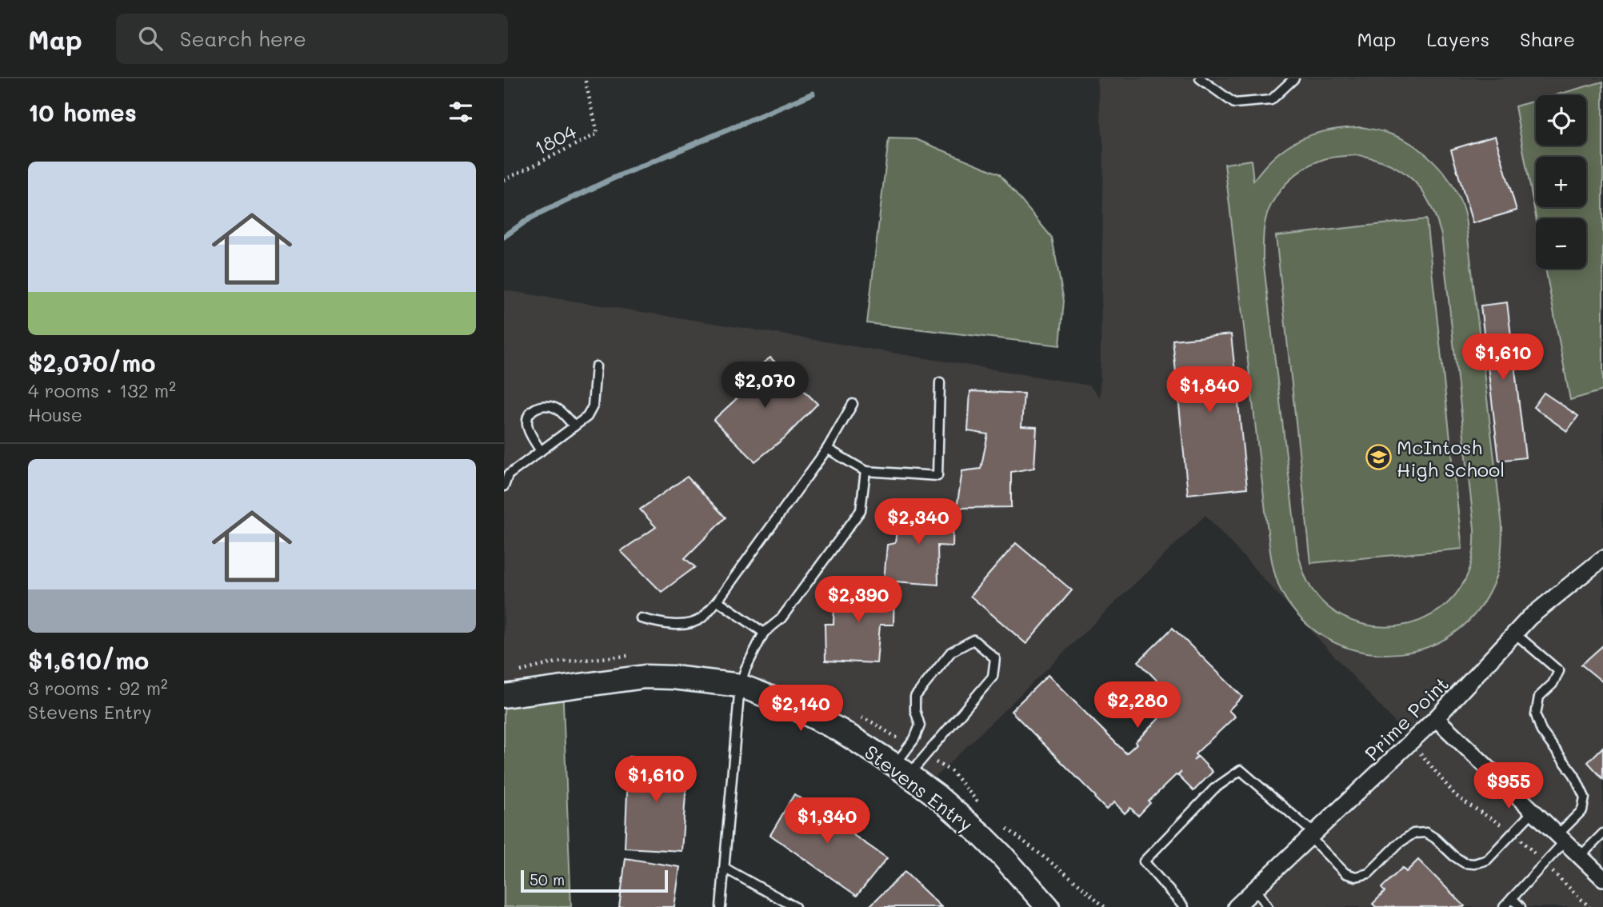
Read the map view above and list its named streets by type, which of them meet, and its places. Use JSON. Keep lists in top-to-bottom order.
{
  "streets": {
    "street": ["Prime Point", "Stevens Entry"],
    "path": ["1804"]
  },
  "places": {
    "school or university": ["McIntosh High School"]
  },
  "scale_bar": "50 m",
  "page": {
    "header": "Map",
    "search": "Search here",
    "nav": ["Map", "Layers", "Share"],
    "heading": "10 homes",
    "map_buttons": ["+", "−"],
    "list": [
      {
        "name": "$2,070/mo",
        "note": "4 rooms · 132 m² · House"
      },
      {
        "name": "$1,610/mo",
        "note": "3 rooms · 92 m² · Stevens Entry"
      }
    ],
    "price": [
      "$1,610",
      "$2,070",
      "$1,840",
      "$2,340",
      "$2,390",
      "$2,280",
      "$2,140",
      "$1,610",
      "$955",
      "$1,340"
    ],
    "scale": "50 m"
  }
}
